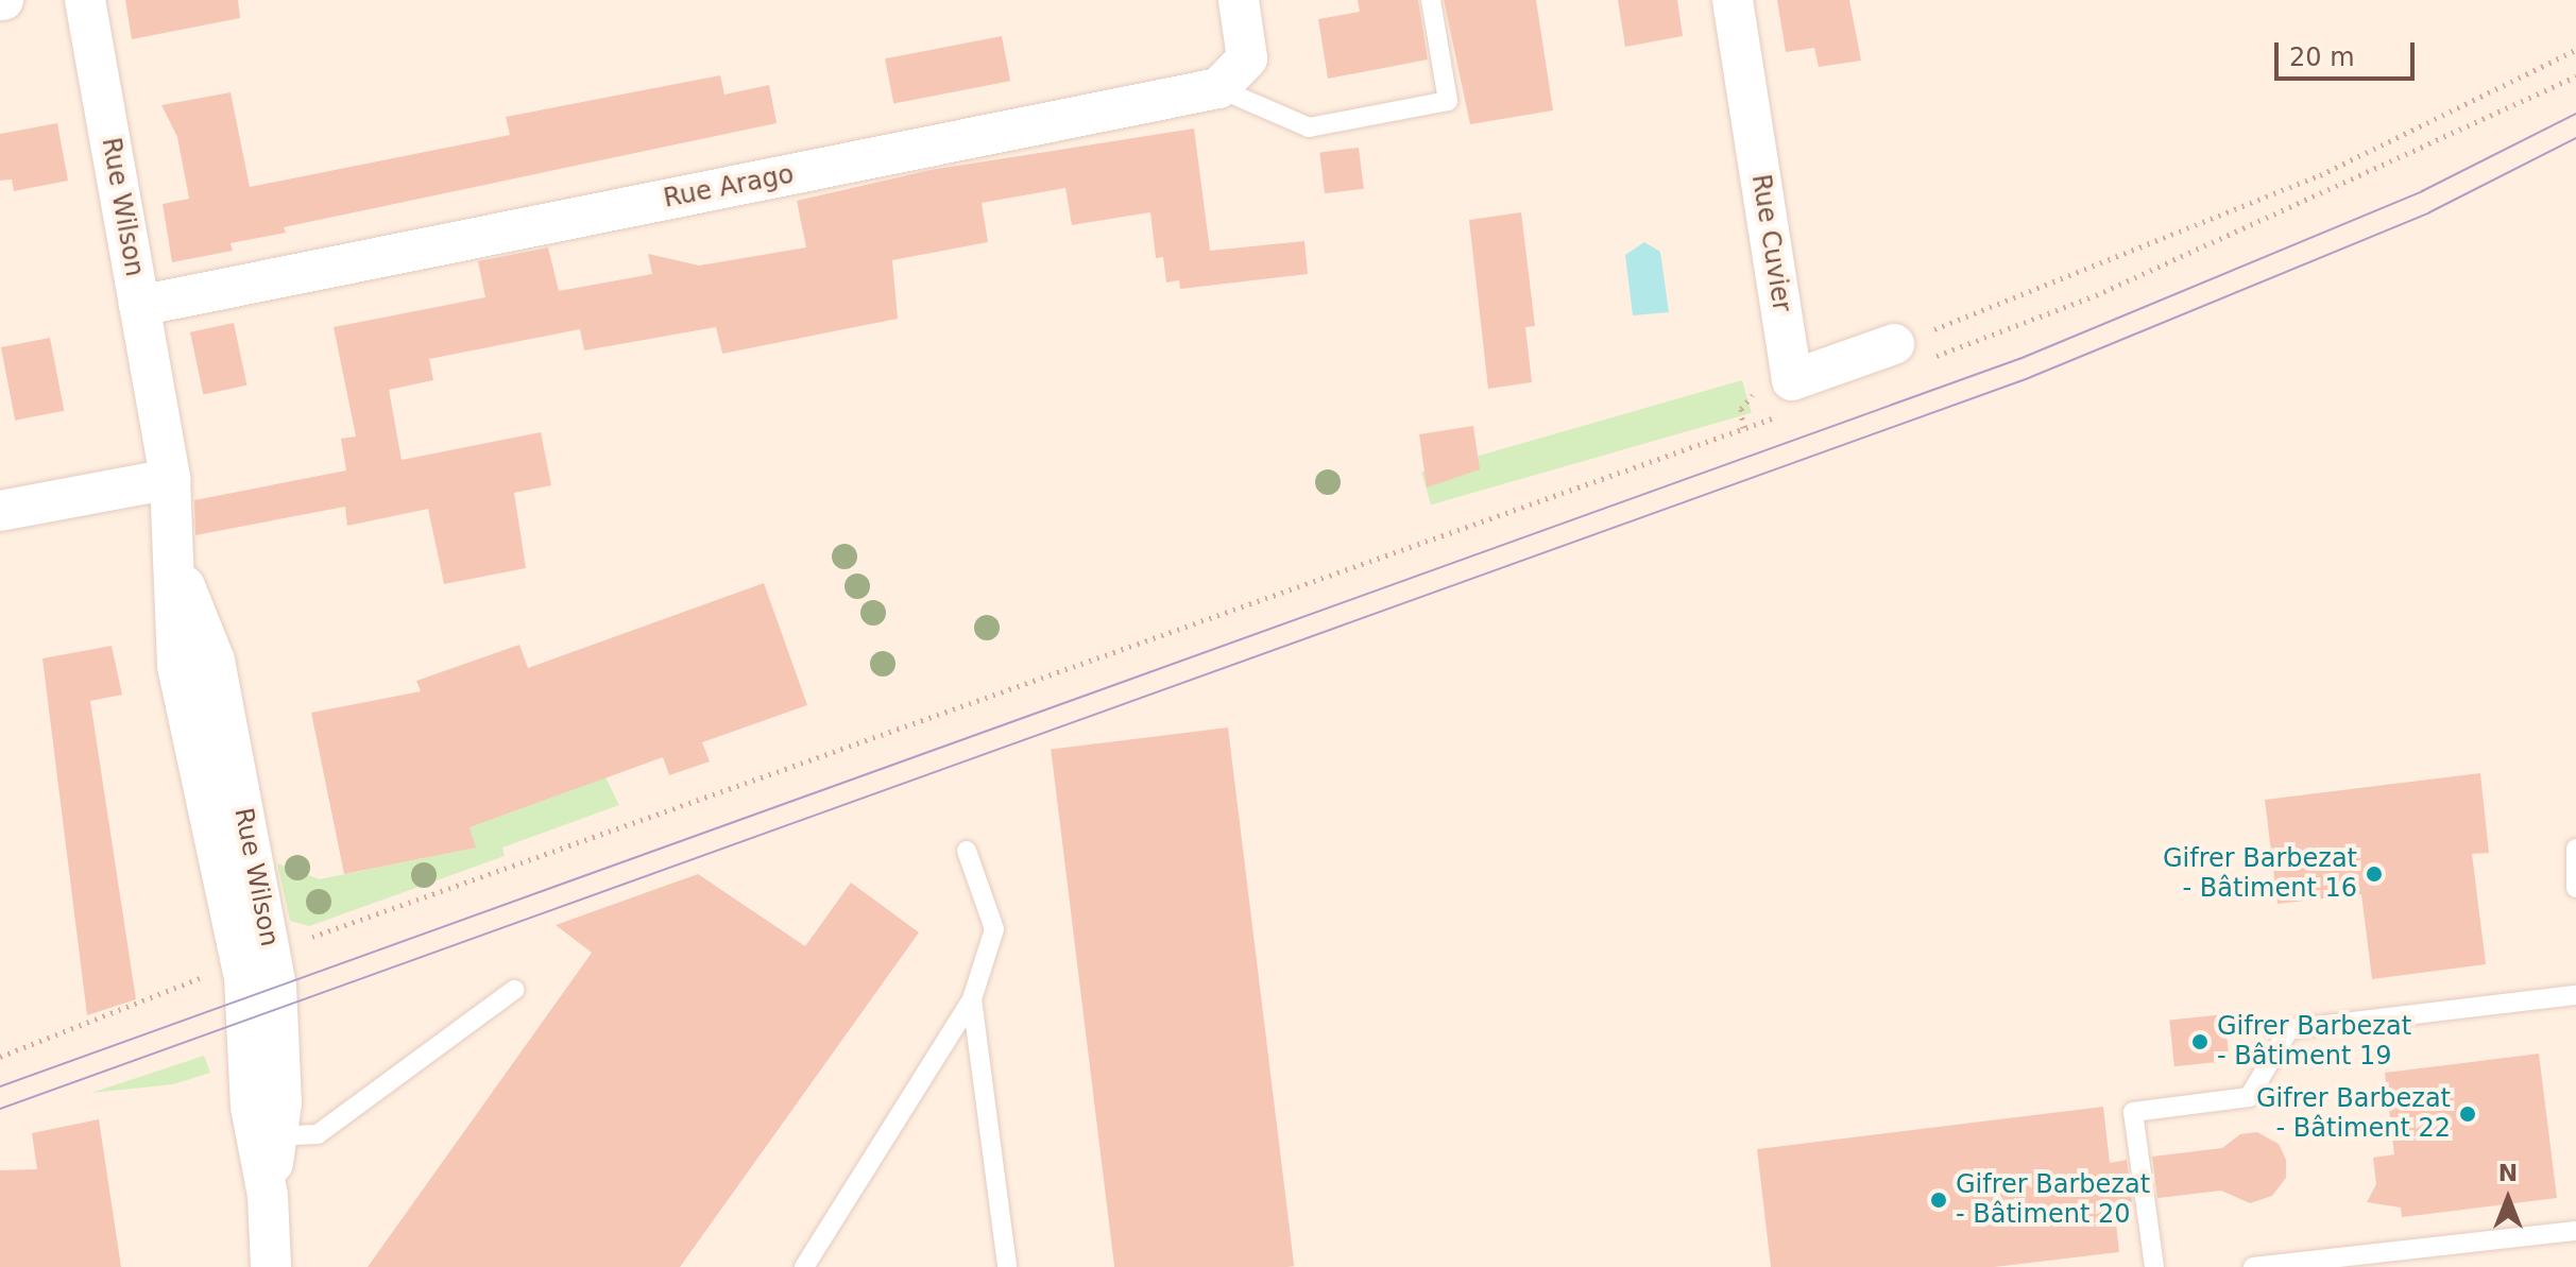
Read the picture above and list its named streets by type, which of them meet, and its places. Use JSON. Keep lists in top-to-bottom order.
{
  "streets": {
    "street": ["Rue Arago", "Rue Wilson", "Rue Cuvier"]
  },
  "crossings": [
    ["Rue Arago", "Rue Wilson"]
  ],
  "places": [
    "Gifrer Barbezat - Bâtiment 16",
    "Gifrer Barbezat - Bâtiment 19",
    "Gifrer Barbezat - Bâtiment 22",
    "Gifrer Barbezat - Bâtiment 20"
  ],
  "scale_bar": "20 m",
  "north": "top"
}
